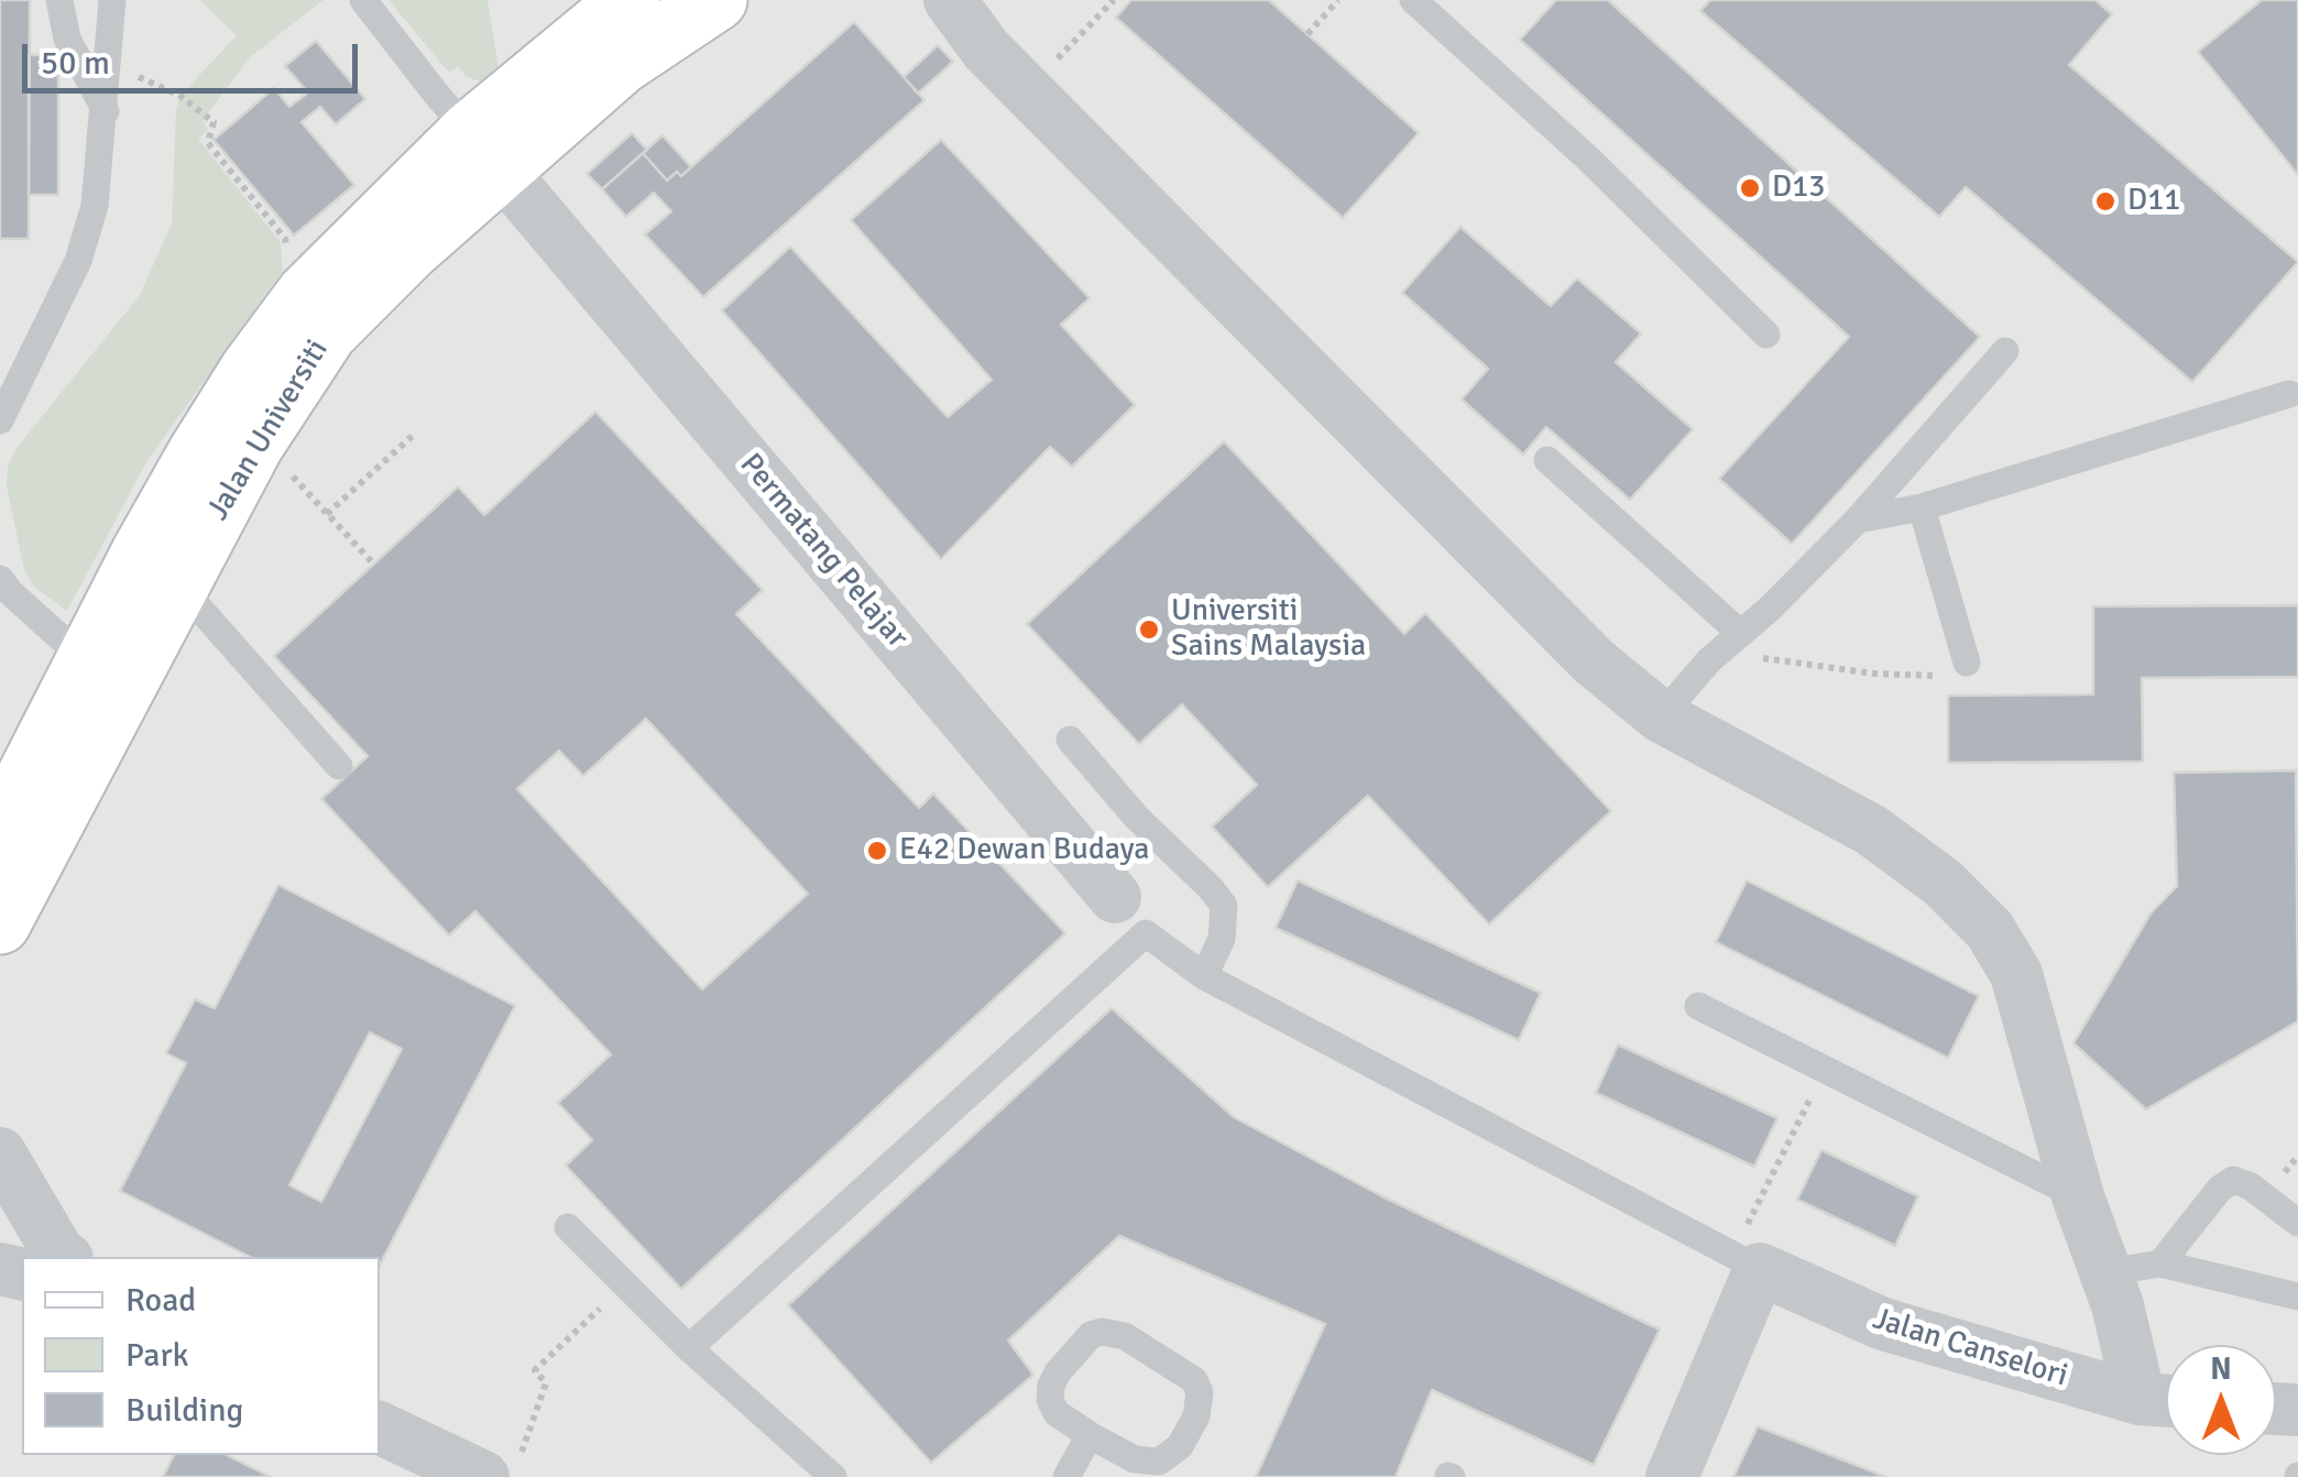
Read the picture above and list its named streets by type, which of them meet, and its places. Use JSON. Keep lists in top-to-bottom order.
{
  "streets": {
    "street": ["Jalan Universiti", "Permatang Pelajar", "Jalan Canselori"]
  },
  "crossings": [
    ["Jalan Universiti", "Permatang Pelajar"]
  ],
  "places": [
    "D13",
    "D11",
    "Universiti Sains Malaysia",
    "E42 Dewan Budaya"
  ],
  "legend": ["Road", "Park", "Building"],
  "scale_bar": "50 m",
  "north": "top"
}
